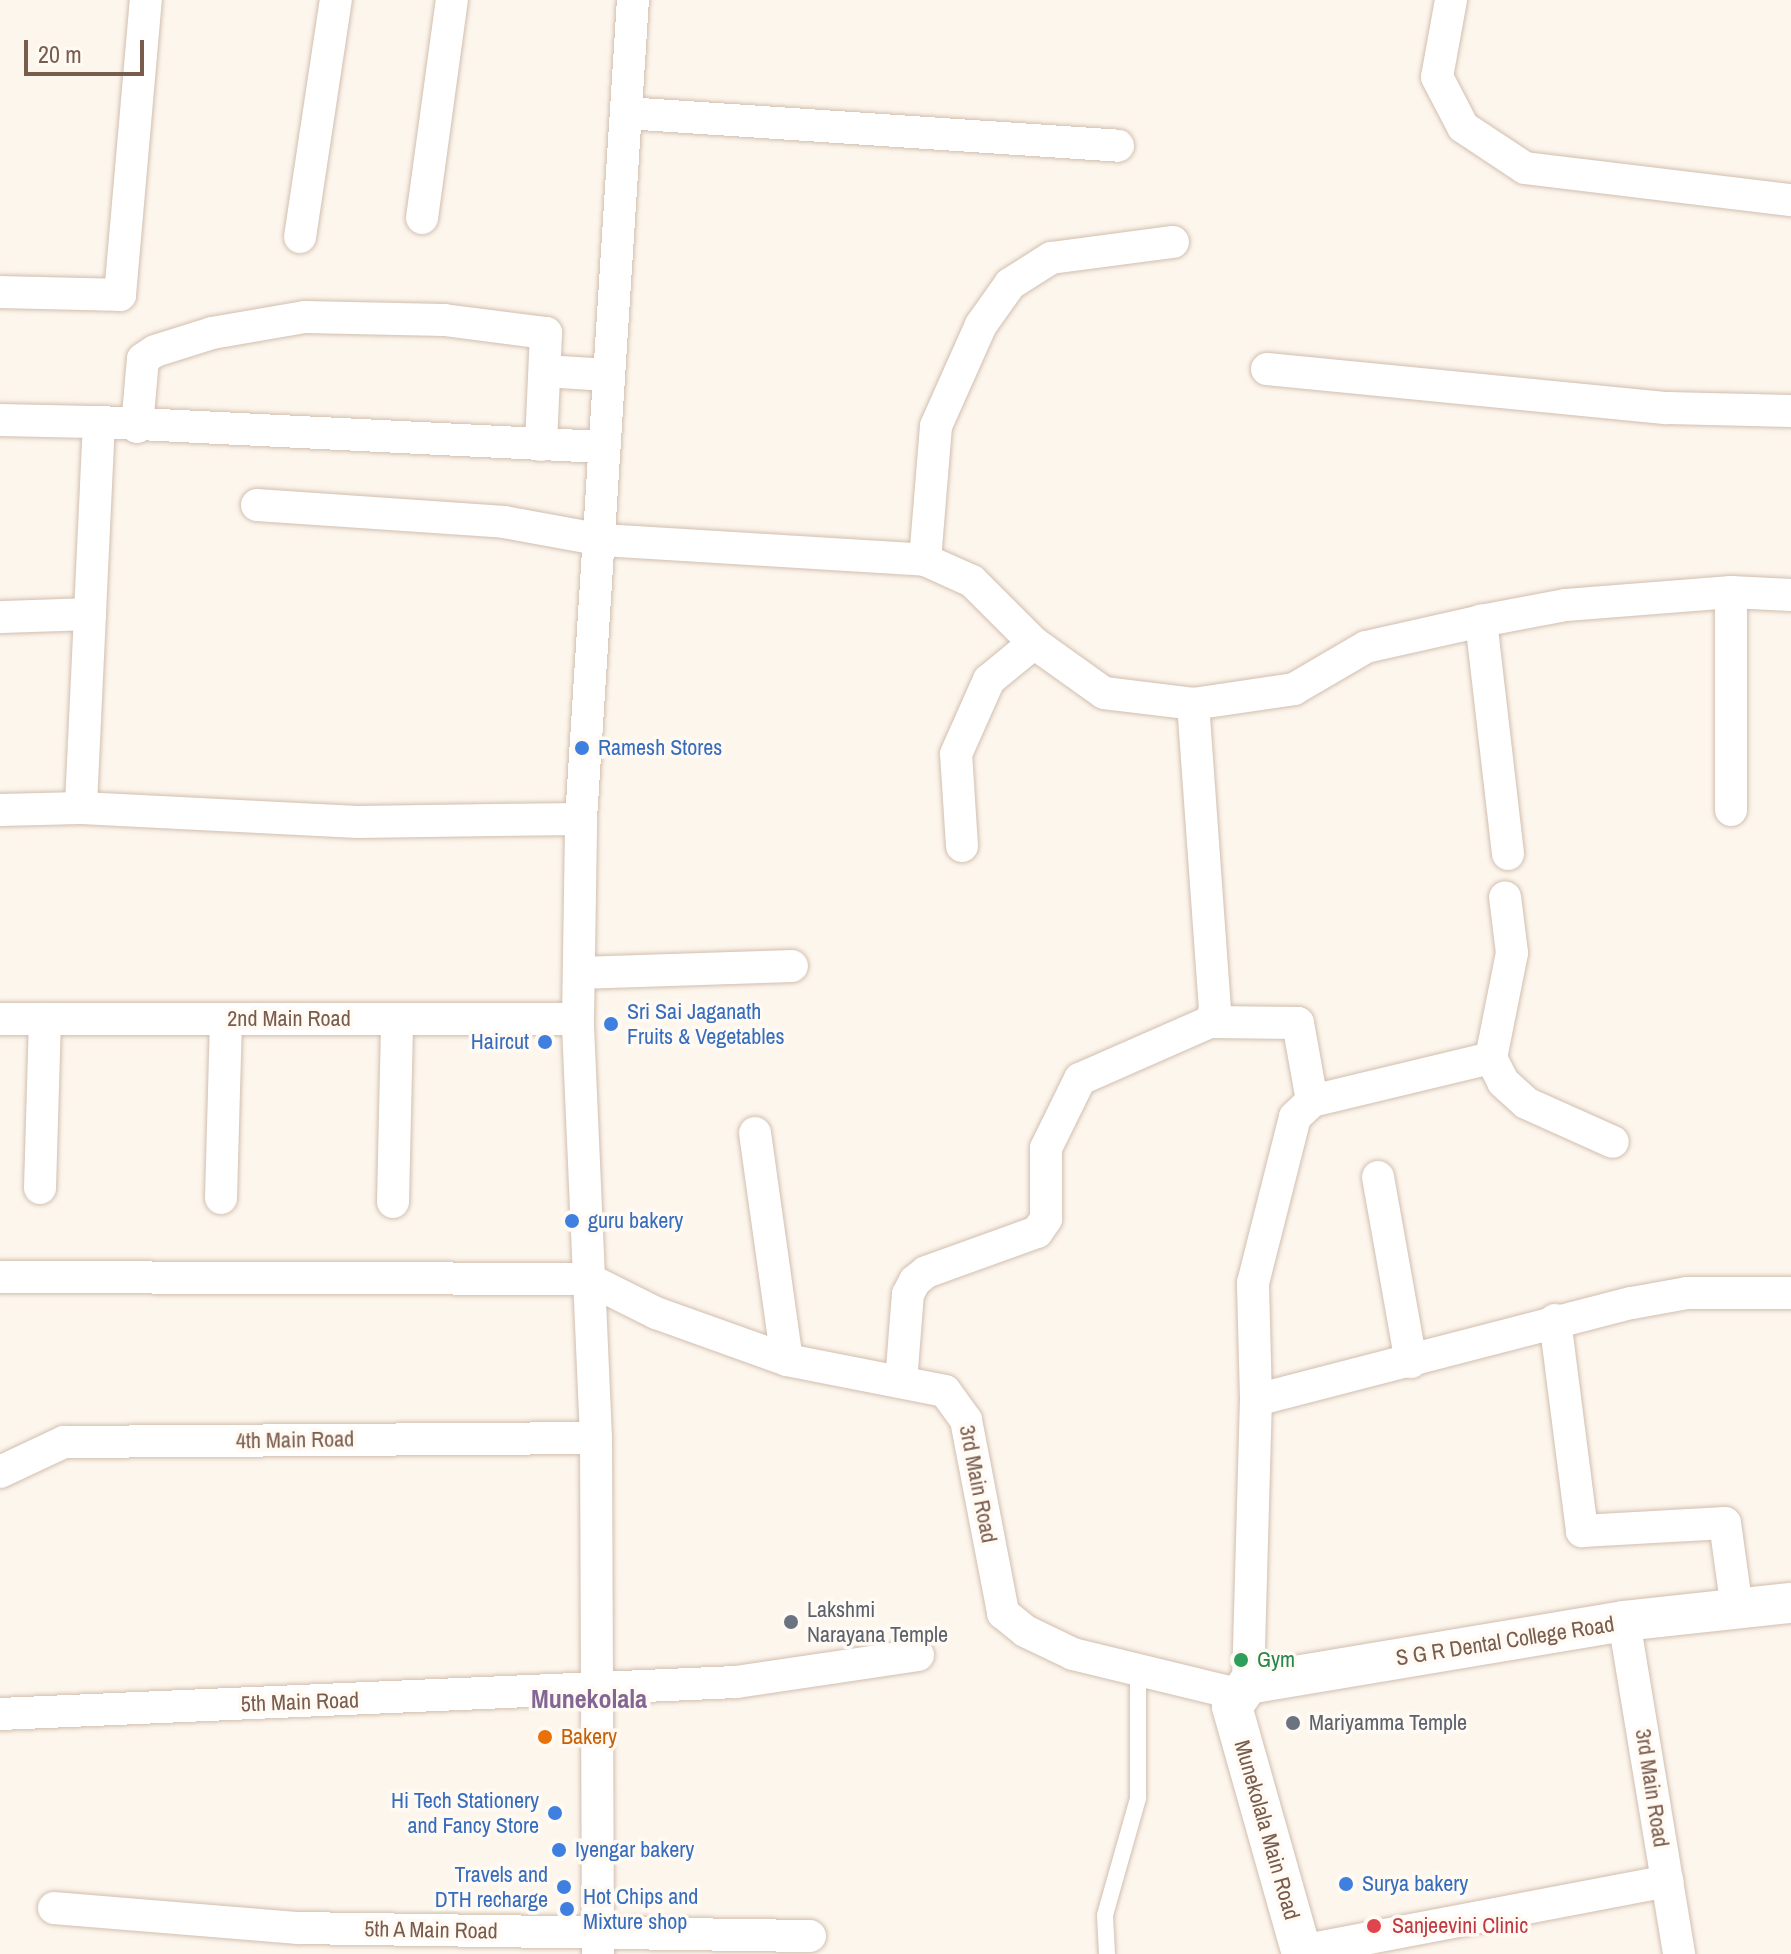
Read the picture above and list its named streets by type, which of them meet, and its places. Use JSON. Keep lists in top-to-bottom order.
{
  "streets": {
    "street": [
      "2nd Main Road",
      "4th Main Road",
      "3rd Main Road",
      "S G R Dental College Road",
      "5th Main Road",
      "Munekolala Main Road",
      "5th A Main Road"
    ]
  },
  "crossings": [
    ["3rd Main Road", "S G R Dental College Road"],
    ["3rd Main Road", "Munekolala Main Road"],
    ["S G R Dental College Road", "Munekolala Main Road"]
  ],
  "districts": ["Munekolala"],
  "places": [
    "Ramesh Stores",
    "Sri Sai Jaganath Fruits & Vegetables",
    "Haircut",
    "guru bakery",
    "Lakshmi Narayana Temple",
    "Gym",
    "Mariyamma Temple",
    "Bakery",
    "Hi Tech Stationery and Fancy Store",
    "Iyengar bakery",
    "Surya bakery",
    "Travels and DTH recharge",
    "Hot Chips and Mixture shop",
    "Sanjeevini Clinic"
  ],
  "scale_bar": "20 m"
}
